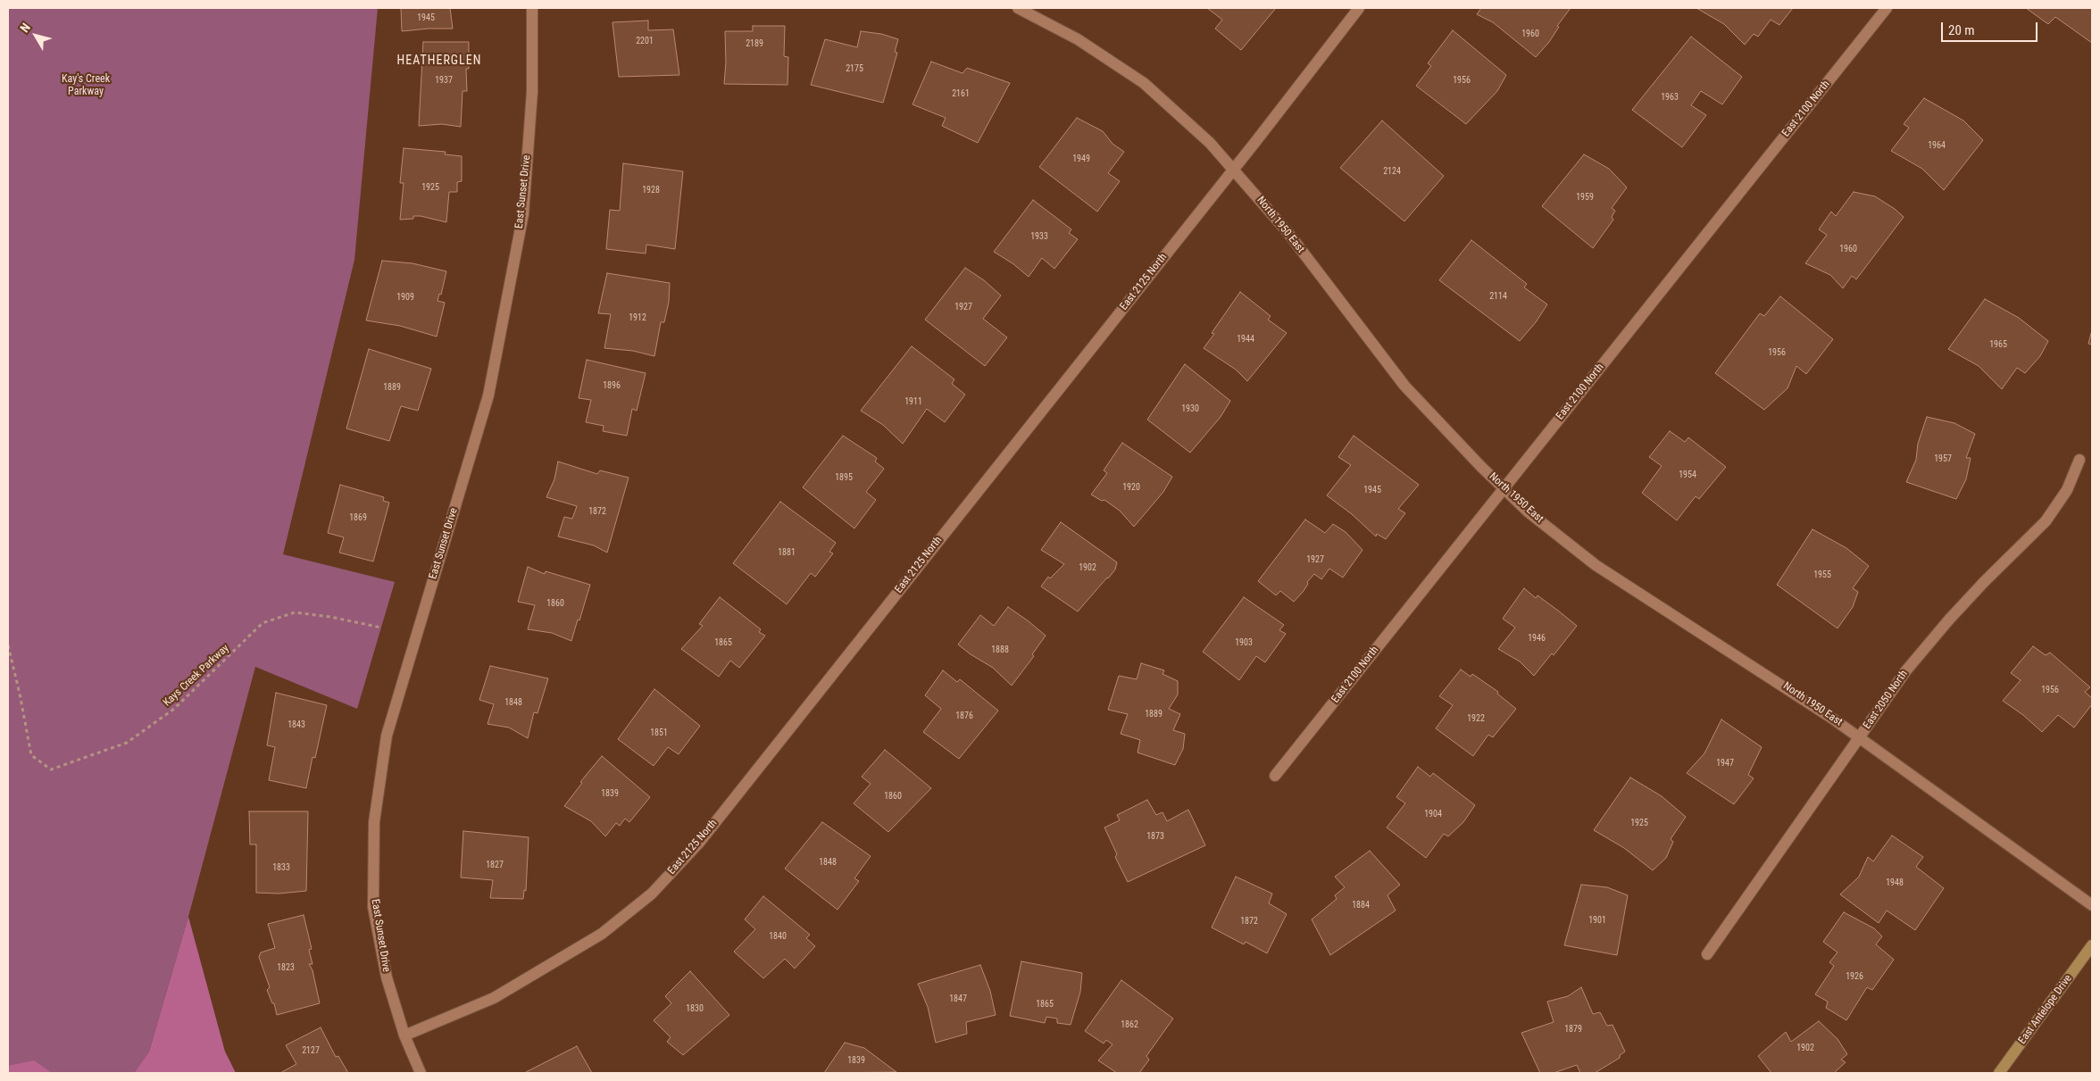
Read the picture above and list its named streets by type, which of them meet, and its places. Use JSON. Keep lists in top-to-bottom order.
{
  "streets": {
    "main road": ["East Antelope Drive"],
    "street": [
      "East 2100 North",
      "East Sunset Drive",
      "North 1950 East",
      "East 2125 North",
      "East 2050 North"
    ],
    "path": ["Kays Creek Parkway"]
  },
  "crossings": [
    ["East 2100 North", "North 1950 East"],
    ["East Sunset Drive", "East 2125 North"],
    ["North 1950 East", "East 2125 North"],
    ["North 1950 East", "East 2050 North"]
  ],
  "districts": ["HEATHERGLEN"],
  "parks": ["Kay's Creek Parkway"],
  "house_numbers": [
    "1945",
    "1960",
    "2201",
    "2189",
    "2175",
    "1937",
    "1956",
    "2161",
    "1963",
    "1964",
    "1949",
    "2124",
    "1925",
    "1928",
    "1959",
    "1933",
    "1960",
    "2114",
    "1909",
    "1927",
    "1912",
    "1944",
    "1965",
    "1956",
    "1896",
    "1889",
    "1911",
    "1930",
    "1957",
    "1954",
    "1895",
    "1920",
    "1945",
    "1872",
    "1869",
    "1881",
    "1927",
    "1902",
    "1955",
    "1860",
    "1946",
    "1865",
    "1903",
    "1888",
    "1956",
    "1848",
    "1889",
    "1876",
    "1922",
    "1843",
    "1851",
    "1947",
    "1839",
    "1860",
    "1904",
    "1925",
    "1873",
    "1848",
    "1827",
    "1833",
    "1948",
    "1884",
    "1901",
    "1872",
    "1840",
    "1823",
    "1926",
    "1847",
    "1865",
    "1830",
    "1862",
    "1879",
    "1902",
    "2127",
    "1839"
  ],
  "scale_bar": "20 m",
  "north": "top left"
}
